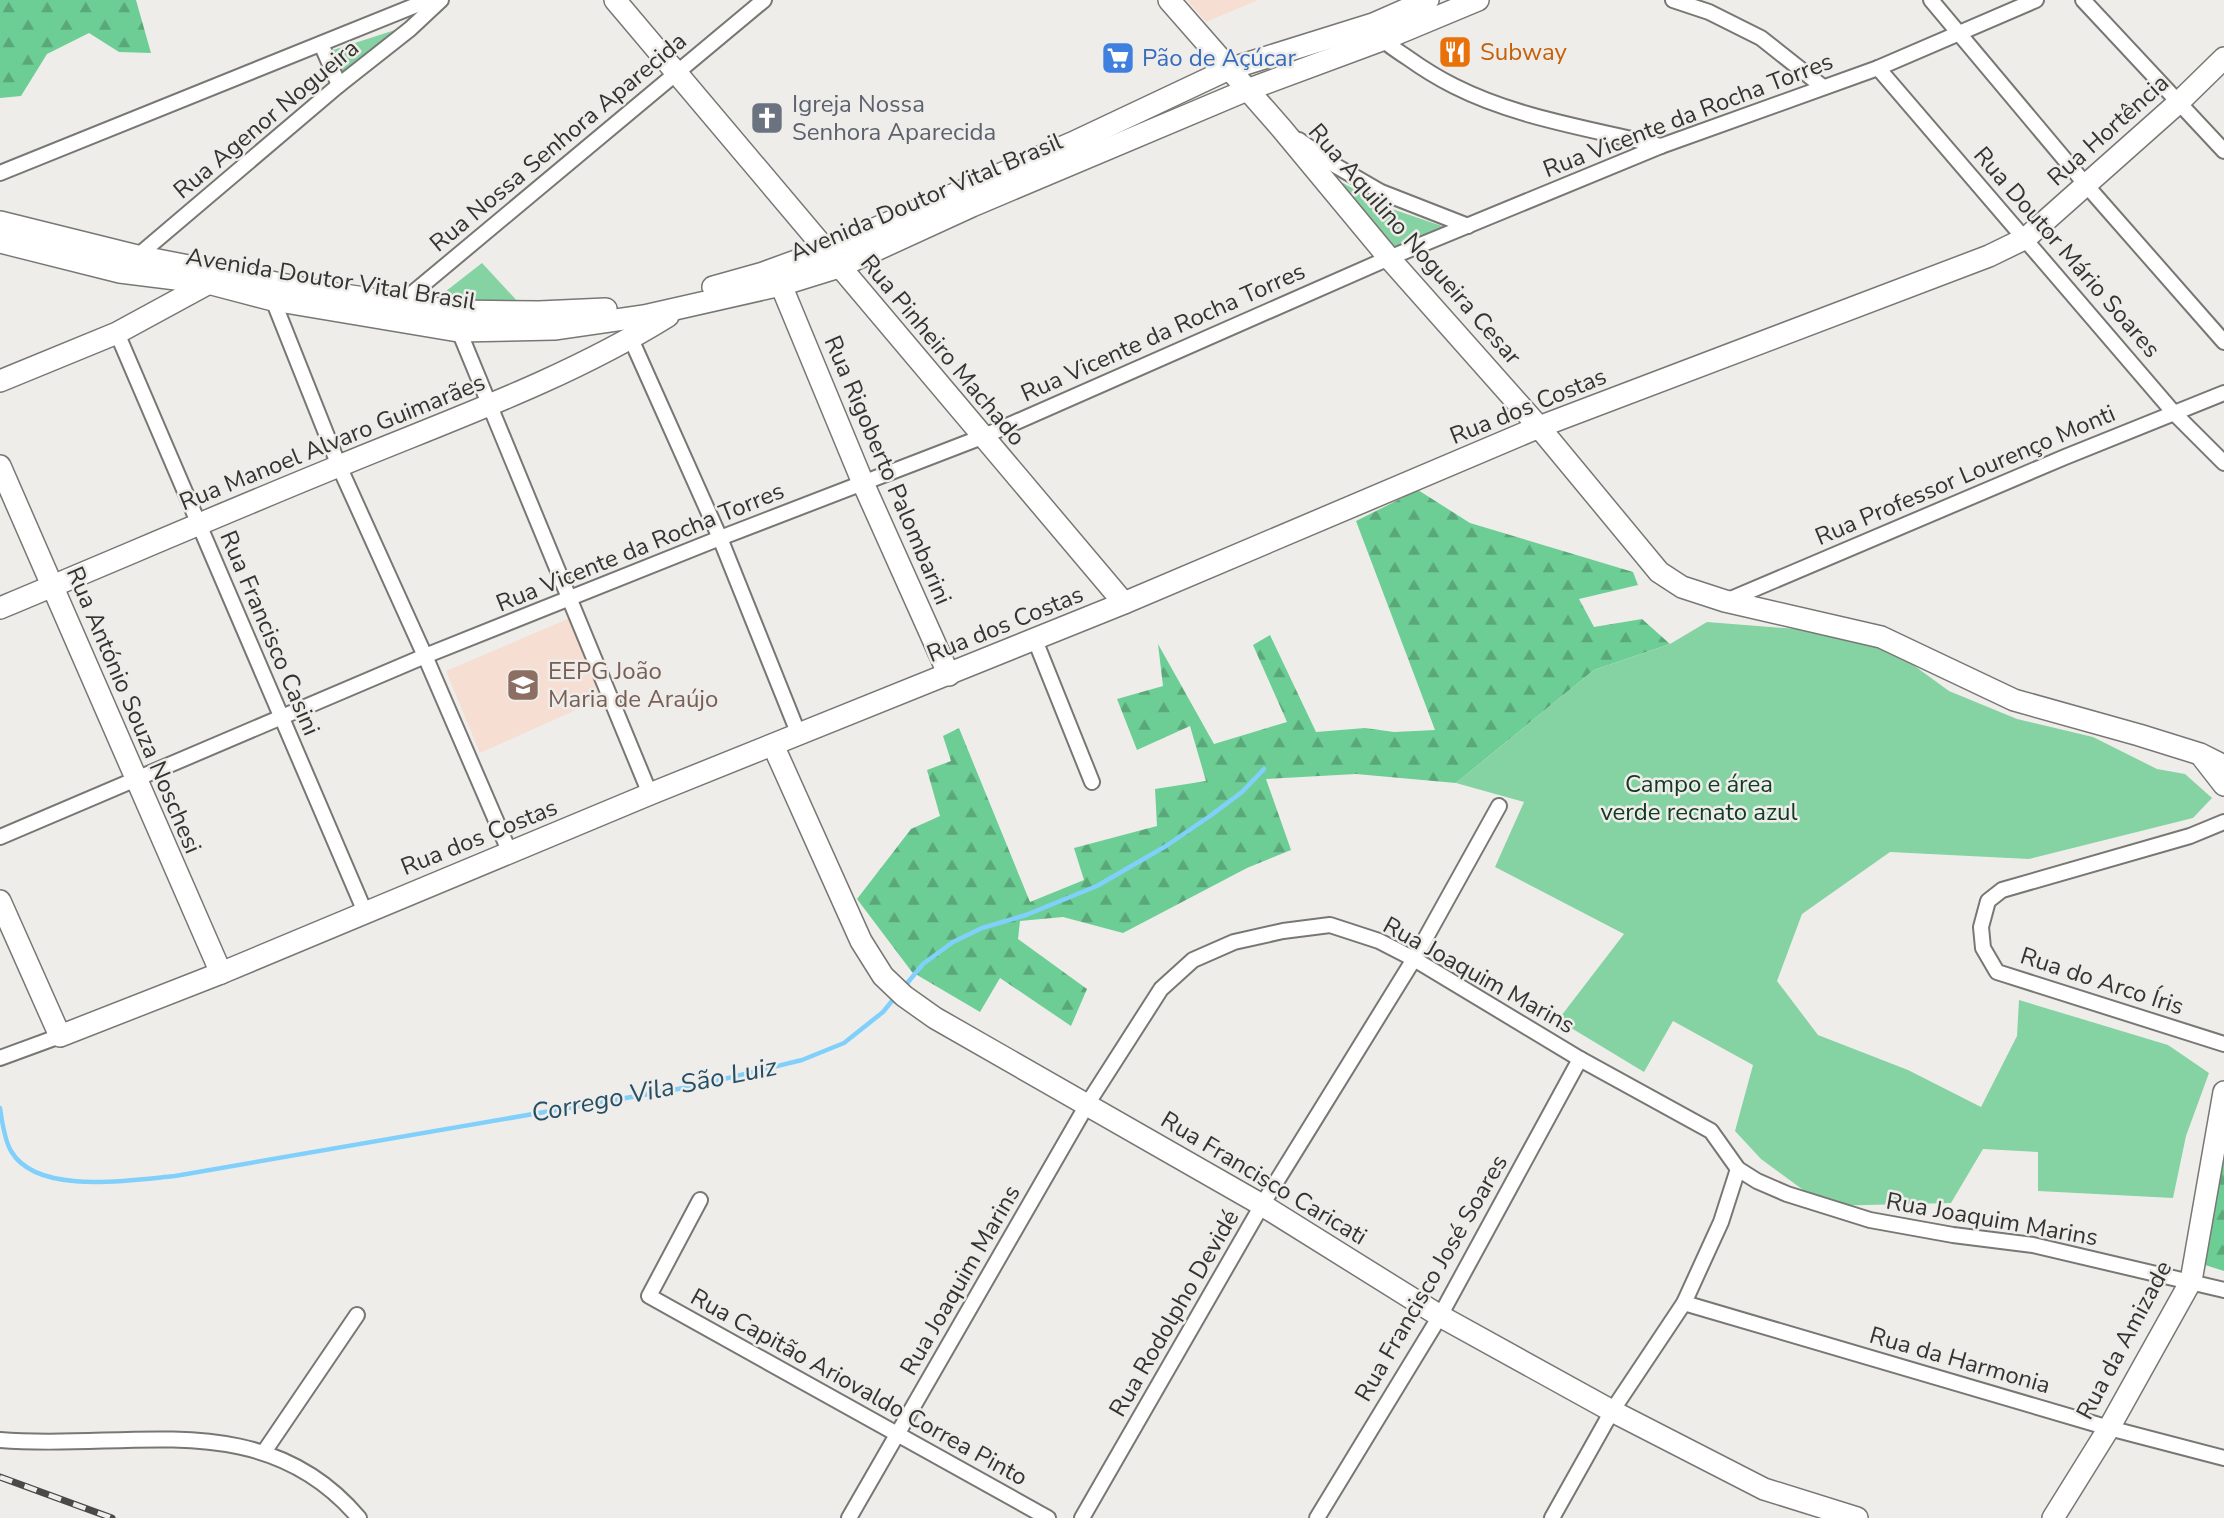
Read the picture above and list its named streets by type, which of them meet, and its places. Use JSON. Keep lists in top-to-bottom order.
{
  "streets": {
    "street": [
      "Rua Vicente da Rocha Torres",
      "Rua Agenor Nogueira",
      "Rua Hortência",
      "Rua Nossa Senhora Aparecida",
      "Avenida Doutor Vital Brasil",
      "Rua Aquilino Nogueira Cesar",
      "Rua Doutor Mário Soares",
      "Rua Pinheiro Machado",
      "Rua dos Costas",
      "Rua Manoel Alvaro Guimarães",
      "Rua Rigoberto Palombarini",
      "Rua Professor Lourenço Monti",
      "Rua Francisco Casini",
      "Rua António Souza Noschesi",
      "Rua Joaquim Marins",
      "Rua do Arco Íris",
      "Rua Francisco Caricati",
      "Rua Francisco José Soares",
      "Rua Rodolpho Devidé",
      "Rua da Amizade",
      "Rua da Harmonia",
      "Rua Capitão Ariovaldo Correa Pinto"
    ]
  },
  "crossings": [
    ["Rua Vicente da Rocha Torres", "Rua Aquilino Nogueira Cesar"],
    ["Rua Vicente da Rocha Torres", "Rua Doutor Mário Soares"],
    ["Rua Vicente da Rocha Torres", "Rua Pinheiro Machado"],
    ["Rua Vicente da Rocha Torres", "Rua Rigoberto Palombarini"],
    ["Rua Vicente da Rocha Torres", "Rua Francisco Casini"],
    ["Rua Vicente da Rocha Torres", "Rua António Souza Noschesi"],
    ["Rua Agenor Nogueira", "Avenida Doutor Vital Brasil"],
    ["Rua Hortência", "Rua Doutor Mário Soares"],
    ["Rua Hortência", "Rua dos Costas"],
    ["Rua Nossa Senhora Aparecida", "Avenida Doutor Vital Brasil"],
    ["Rua Nossa Senhora Aparecida", "Rua Pinheiro Machado"],
    ["Avenida Doutor Vital Brasil", "Rua Aquilino Nogueira Cesar"],
    ["Avenida Doutor Vital Brasil", "Rua Pinheiro Machado"],
    ["Avenida Doutor Vital Brasil", "Rua Manoel Alvaro Guimarães"],
    ["Avenida Doutor Vital Brasil", "Rua Rigoberto Palombarini"],
    ["Rua Aquilino Nogueira Cesar", "Rua dos Costas"],
    ["Rua Aquilino Nogueira Cesar", "Rua Professor Lourenço Monti"],
    ["Rua Doutor Mário Soares", "Rua dos Costas"],
    ["Rua Doutor Mário Soares", "Rua Professor Lourenço Monti"],
    ["Rua Pinheiro Machado", "Rua dos Costas"],
    ["Rua dos Costas", "Rua Rigoberto Palombarini"],
    ["Rua dos Costas", "Rua Francisco Casini"],
    ["Rua dos Costas", "Rua António Souza Noschesi"],
    ["Rua dos Costas", "Rua Francisco Caricati"],
    ["Rua Manoel Alvaro Guimarães", "Rua Francisco Casini"],
    ["Rua Manoel Alvaro Guimarães", "Rua António Souza Noschesi"],
    ["Rua Joaquim Marins", "Rua Francisco Caricati"],
    ["Rua Joaquim Marins", "Rua Francisco José Soares"],
    ["Rua Joaquim Marins", "Rua Rodolpho Devidé"],
    ["Rua Joaquim Marins", "Rua da Amizade"],
    ["Rua Joaquim Marins", "Rua Capitão Ariovaldo Correa Pinto"],
    ["Rua Francisco Caricati", "Rua Francisco José Soares"],
    ["Rua Francisco Caricati", "Rua Rodolpho Devidé"],
    ["Rua da Amizade", "Rua da Harmonia"]
  ],
  "water": ["Corrego Vila São Luiz"],
  "parks": ["Campo e área verde recnato azul"],
  "places": {
    "restaurant": ["Subway"],
    "supermarket": ["Pão de Açúcar"],
    "church": ["Igreja Nossa Senhora Aparecida"],
    "school or university": ["EEPG João Maria de Araújo"]
  }
}
